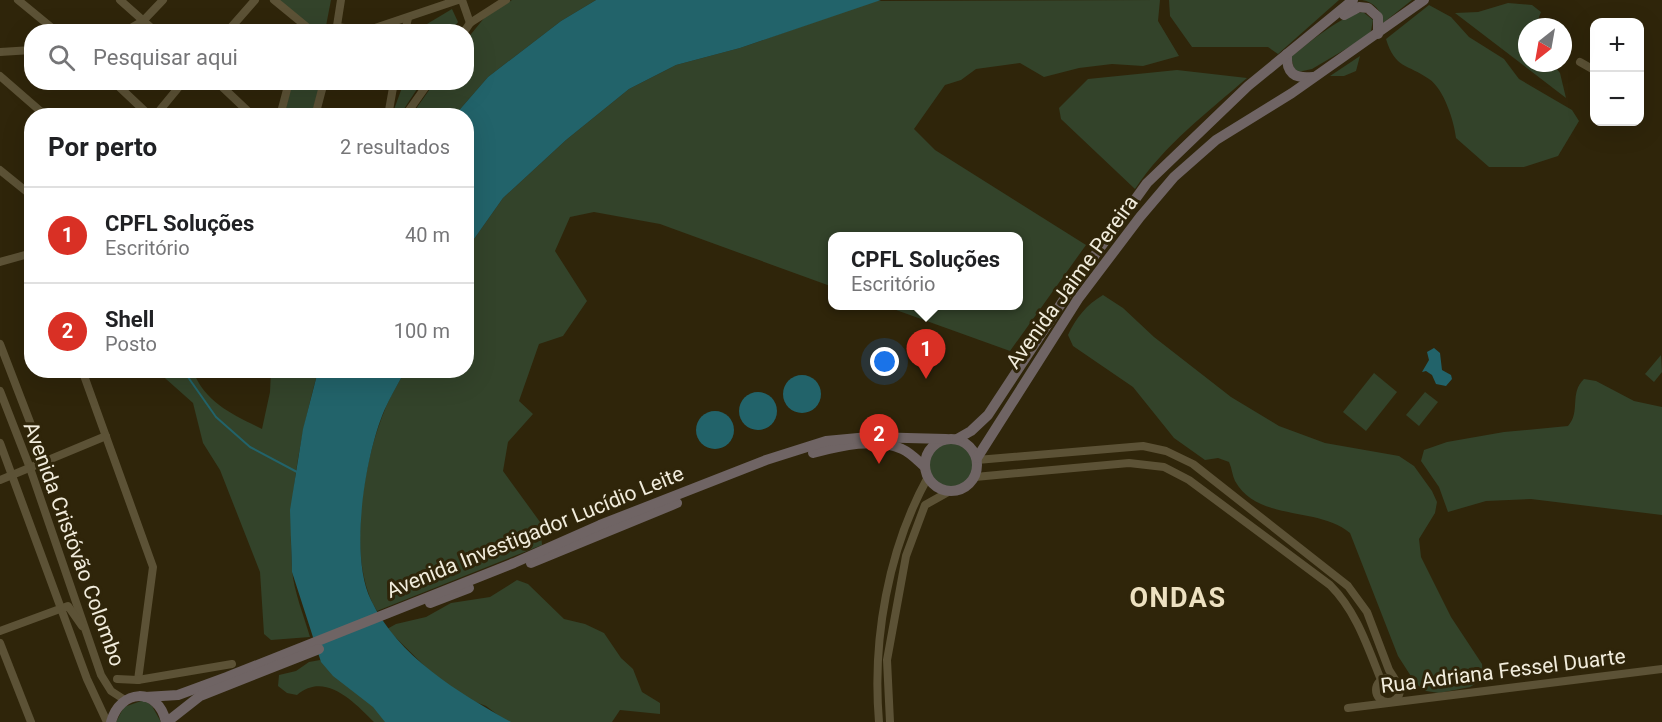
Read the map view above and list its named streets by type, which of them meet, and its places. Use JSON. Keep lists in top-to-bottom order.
{
  "streets": {
    "main road": ["Avenida Jaime Pereira", "Avenida Investigador Lucídio Leite"],
    "street": ["Avenida Cristóvão Colombo", "Rua Adriana Fessel Duarte"]
  },
  "crossings": [
    ["Avenida Jaime Pereira", "Avenida Investigador Lucídio Leite"],
    ["Avenida Investigador Lucídio Leite", "Avenida Cristóvão Colombo"]
  ],
  "districts": ["ONDAS"],
  "north": "bottom left",
  "page": {
    "map_buttons": ["+", "−"],
    "search": "Pesquisar aqui",
    "heading": ["Por perto", "2 resultados"],
    "list": [
      {
        "mark": "1",
        "name": "CPFL Soluções",
        "note": "Escritório",
        "value": "40 m"
      },
      {
        "mark": "2",
        "name": "Shell",
        "note": "Posto",
        "value": "100 m"
      }
    ],
    "popup": ["CPFL Soluções", "Escritório"],
    "pins": ["1", "2"]
  }
}
